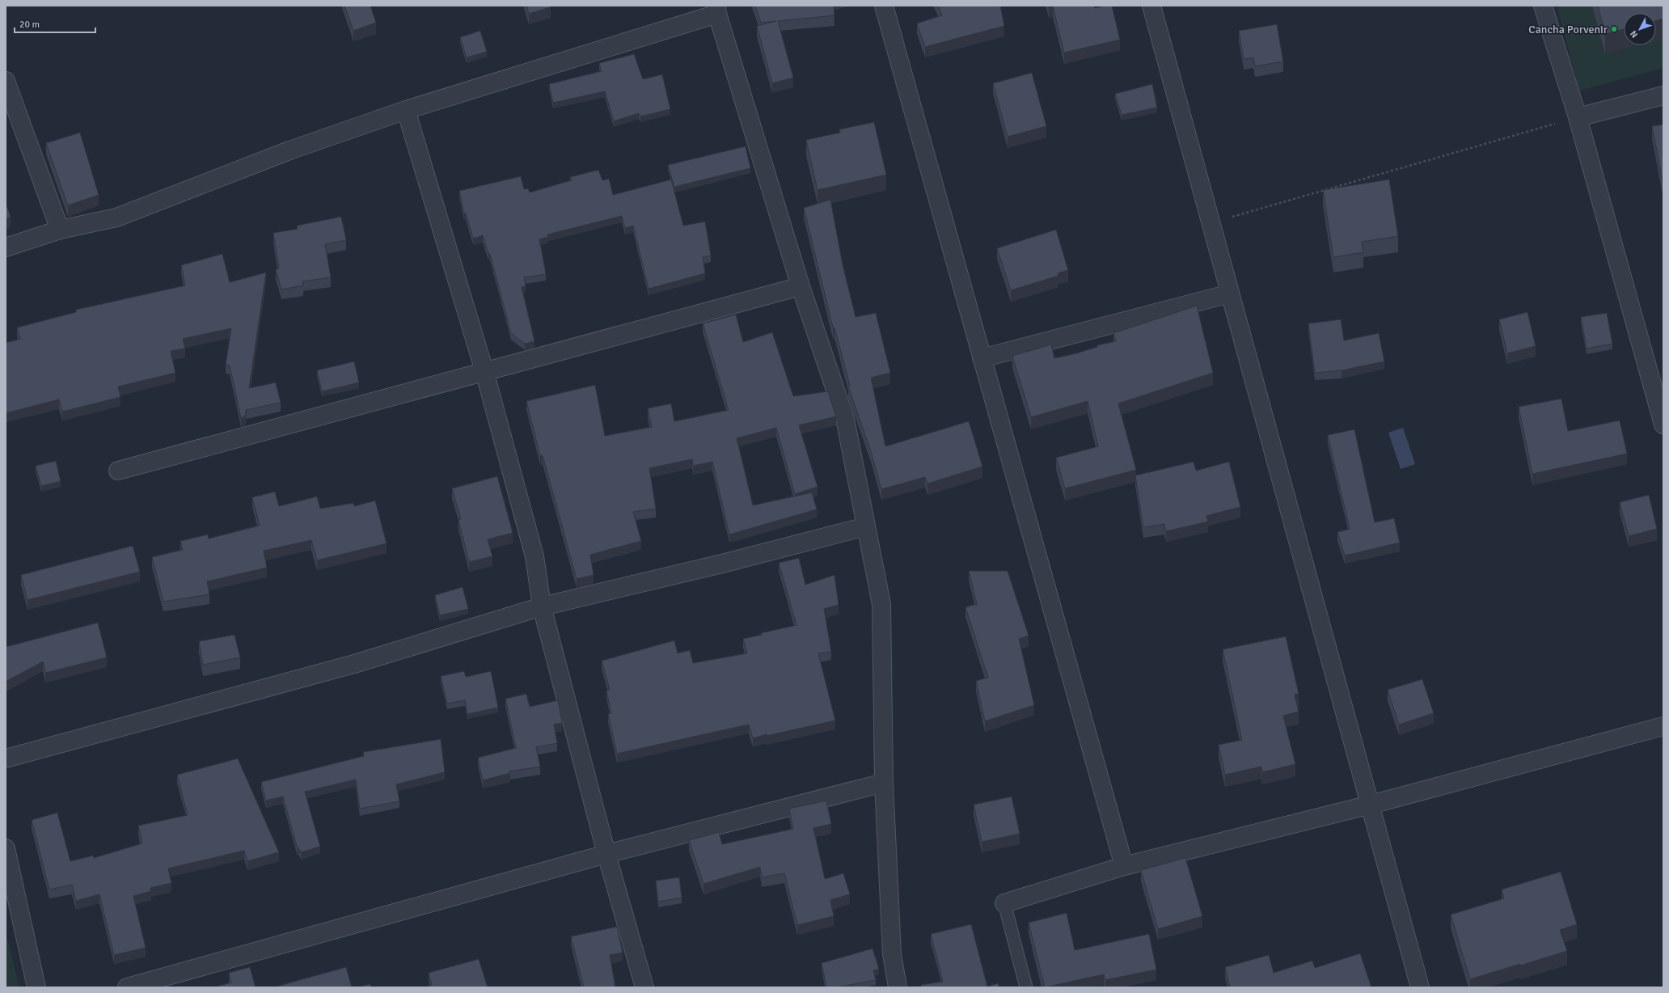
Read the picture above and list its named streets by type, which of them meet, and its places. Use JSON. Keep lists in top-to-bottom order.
{
  "places": ["Cancha Porvenir"],
  "scale_bar": "20 m",
  "north": "bottom left"
}
